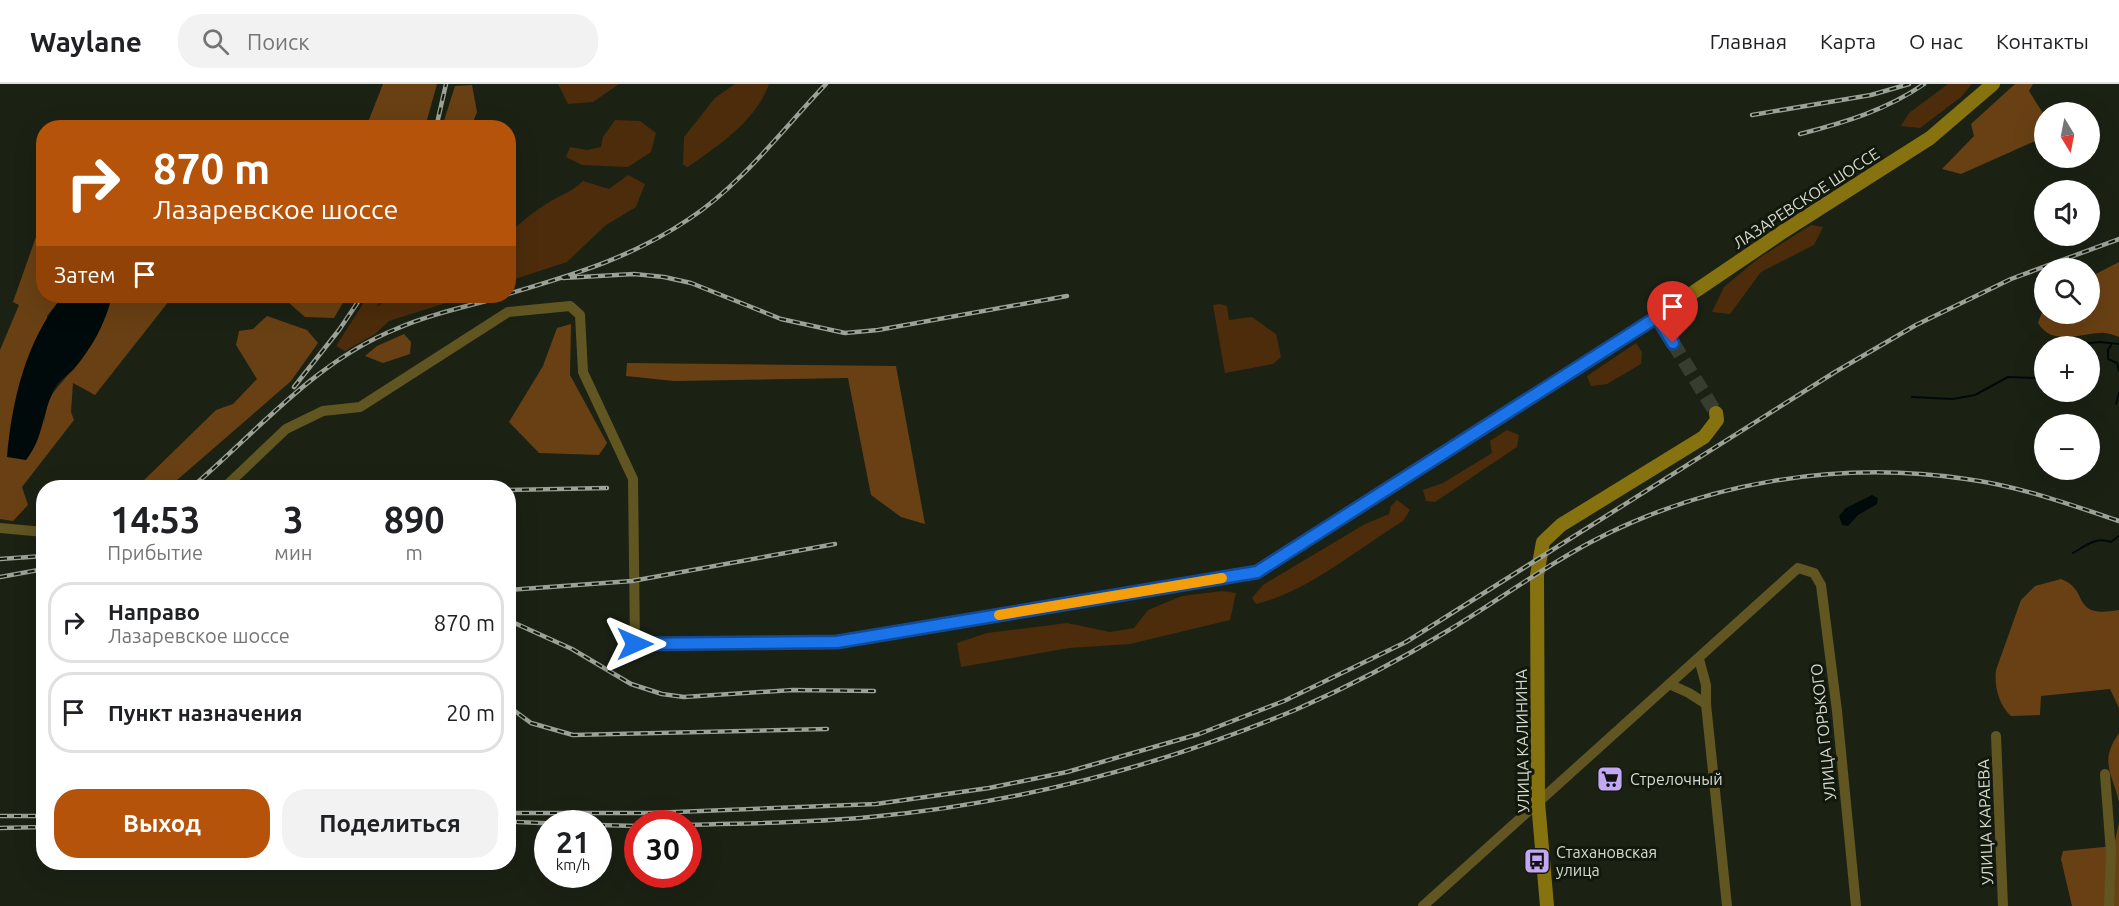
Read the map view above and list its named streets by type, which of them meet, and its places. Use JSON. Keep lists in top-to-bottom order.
{
  "streets": {
    "street": [
      "ЛАЗАРЕВСКОЕ ШОССЕ",
      "УЛИЦА ГОРЬКОГО",
      "УЛИЦА КАЛИНИНА",
      "УЛИЦА КАРАЕВА"
    ]
  },
  "places": {
    "supermarket": ["Стрелочный"],
    "bus stop": ["Стахановская улица"]
  },
  "north": "bottom",
  "page": {
    "header": "Waylane",
    "search": "Поиск",
    "nav": [
      "Главная",
      "Карта",
      "О нас",
      "Контакты"
    ],
    "map_buttons": ["+", "−"],
    "turn": ["870 m", "Лазаревское шоссе"],
    "then": "Затем",
    "eta": [
      "14:53",
      "Прибытие",
      "3",
      "мин",
      "890",
      "m"
    ],
    "list": [
      {
        "name": "Направо",
        "note": "Лазаревское шоссе",
        "value": "870 m"
      },
      {
        "name": "Пункт назначения",
        "value": "20 m"
      }
    ],
    "buttons": ["Выход", "Поделиться"],
    "speed": "21 km/h",
    "limit": "30"
  }
}
